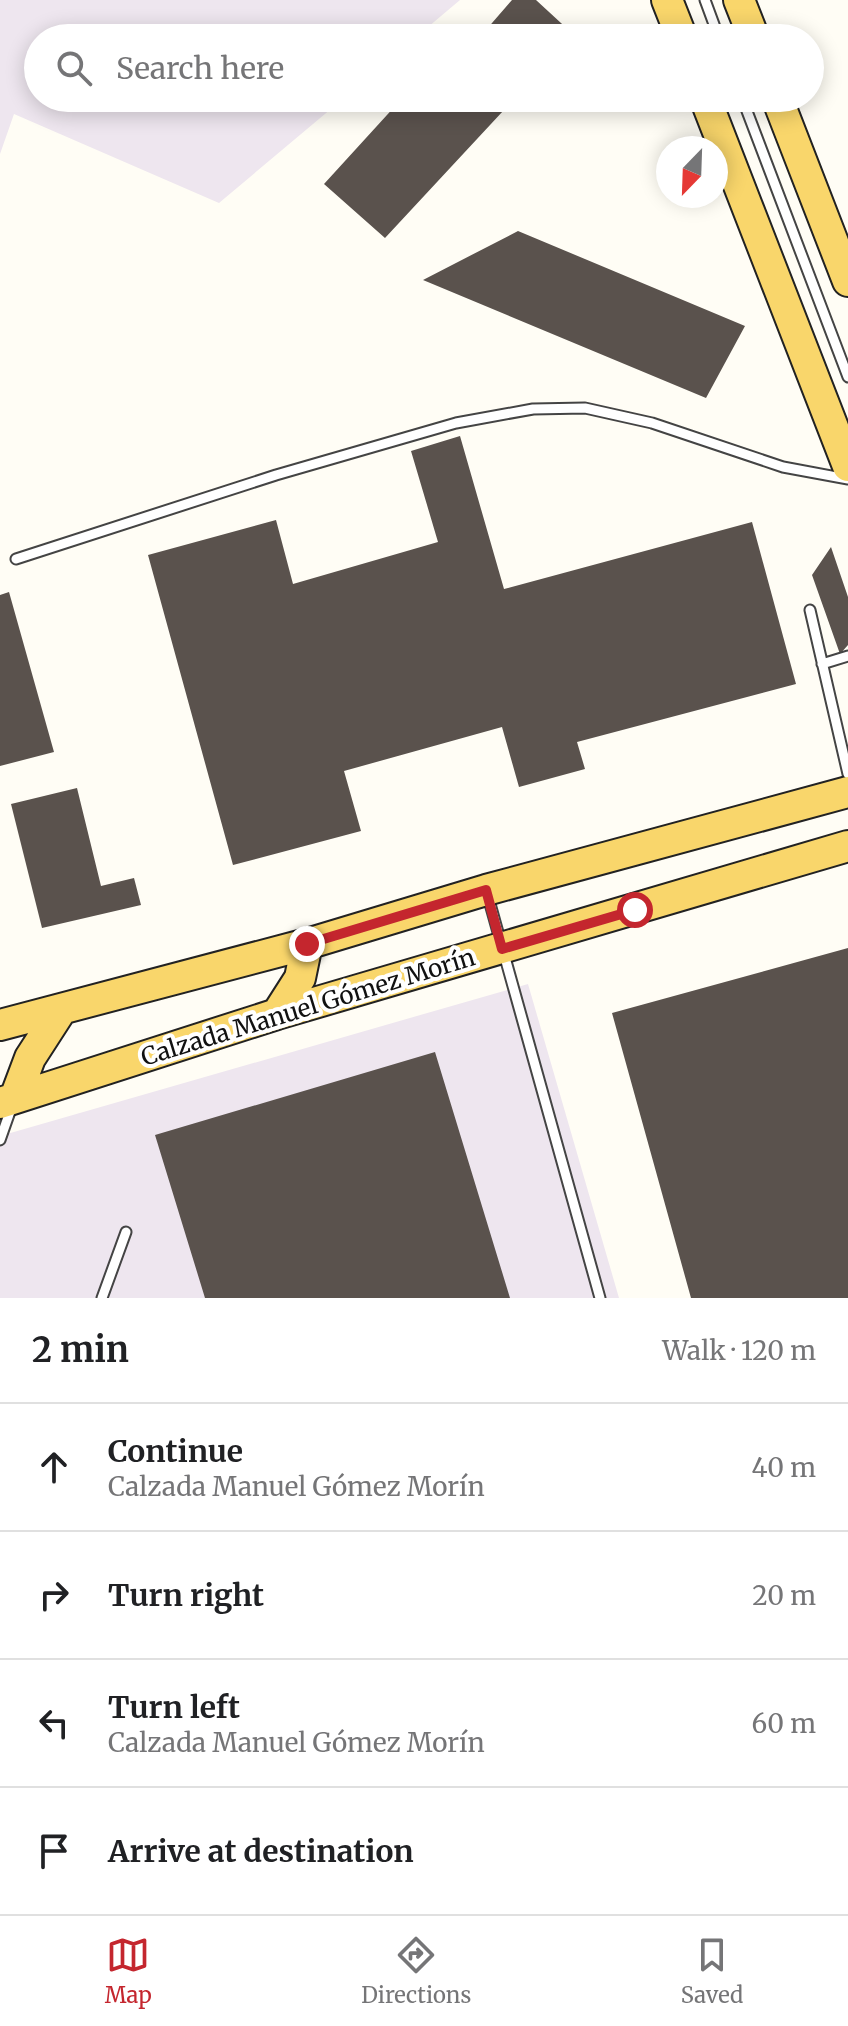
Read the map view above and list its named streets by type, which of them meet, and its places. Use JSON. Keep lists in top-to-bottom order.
{
  "streets": {
    "main road": ["Calzada Manuel Gómez Morín"]
  },
  "north": "bottom left",
  "page": {
    "search": "Search here",
    "heading": ["2 min", "Walk · 120 m"],
    "list": [
      ["Continue", "Calzada Manuel Gómez Morín", "40 m"],
      ["Turn right", "20 m"],
      ["Turn left", "Calzada Manuel Gómez Morín", "60 m"],
      "Arrive at destination"
    ],
    "nav": ["Map", "Directions", "Saved"]
  }
}
